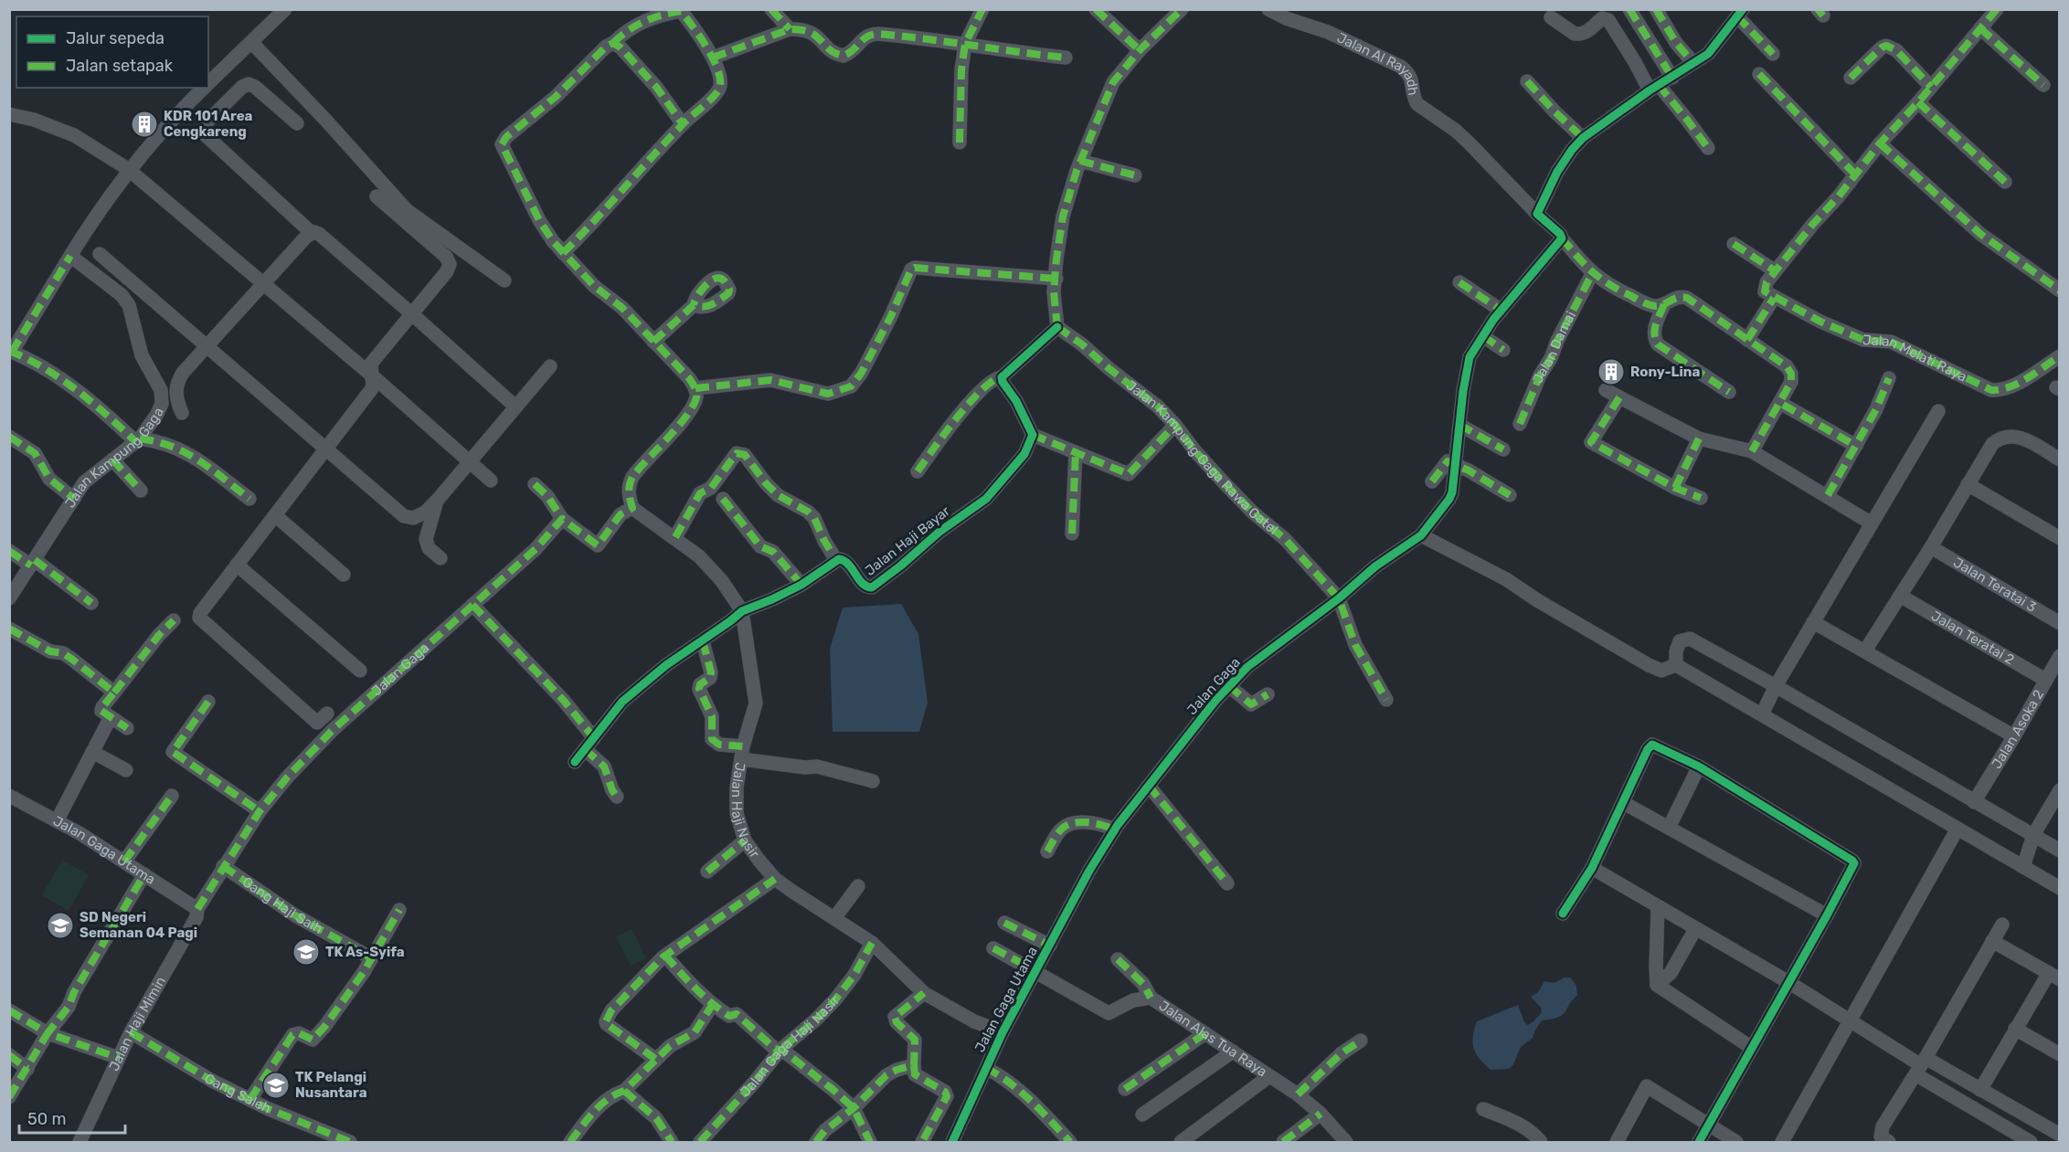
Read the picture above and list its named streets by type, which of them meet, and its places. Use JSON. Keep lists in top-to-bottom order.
{
  "streets": {
    "street": [
      "Jalan Al Rayadh",
      "Jalan Damai",
      "Jalan Melati Raya",
      "Jalan Kampung Gaga",
      "Jalan Kampung Gaga Rawa Gatel",
      "Jalan Haji Bayar",
      "Jalan Teratai 3",
      "Jalan Teratai 2",
      "Jalan Gaga",
      "Jalan Asoka 2",
      "Jalan Haji Nasir",
      "Jalan Gaga Utama",
      "Gang Haji Saih",
      "Jalan Haji Mimin",
      "Jalan Alas Tua Raya",
      "Jalan Gaga Haji Nasir",
      "Gang Saleh"
    ]
  },
  "crossings": [
    ["Jalan Al Rayadh", "Jalan Damai"],
    ["Jalan Al Rayadh", "Jalan Gaga"],
    ["Jalan Kampung Gaga Rawa Gatel", "Jalan Gaga"],
    ["Jalan Teratai 2", "Jalan Asoka 2"],
    ["Jalan Gaga", "Jalan Gaga Utama"],
    ["Jalan Gaga", "Gang Haji Saih"],
    ["Jalan Gaga", "Jalan Haji Mimin"],
    ["Jalan Haji Nasir", "Jalan Gaga Utama"],
    ["Jalan Haji Nasir", "Jalan Gaga Haji Nasir"],
    ["Jalan Gaga Utama", "Jalan Haji Mimin"],
    ["Jalan Gaga Utama", "Jalan Alas Tua Raya"],
    ["Jalan Haji Mimin", "Gang Saleh"]
  ],
  "places": {
    "building": ["KDR 101 Area Cengkareng", "Rony-Lina"],
    "school or university": ["SD Negeri Semanan 04 Pagi", "TK As-Syifa", "TK Pelangi Nusantara"]
  },
  "legend": ["Jalur sepeda", "Jalan setapak"],
  "scale_bar": "50 m"
}
